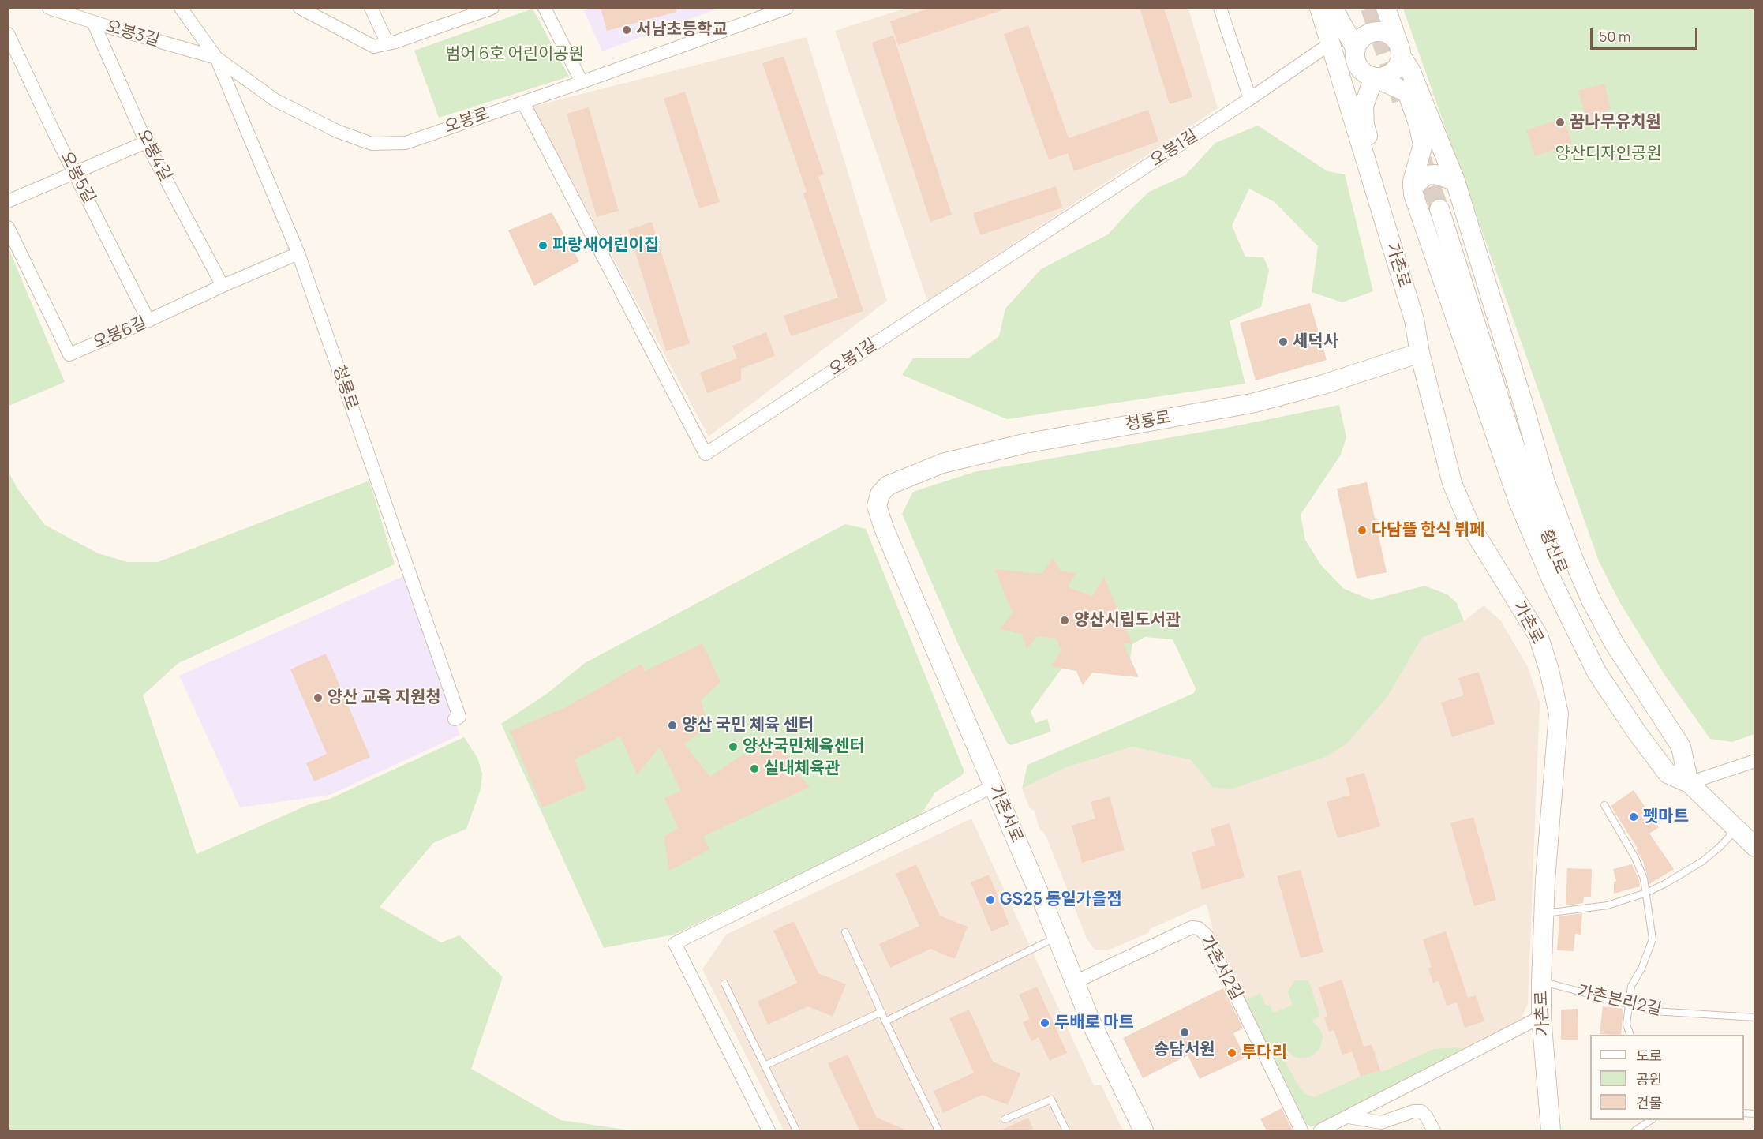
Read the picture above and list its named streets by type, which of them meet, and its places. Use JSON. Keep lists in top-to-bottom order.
{
  "streets": {
    "main road": [
      "가촌로",
      "청룡로",
      "황산로",
      "가촌서로"
    ],
    "street": [
      "오봉3길",
      "오봉로",
      "오봉1길",
      "오봉4길",
      "오봉5길",
      "오봉6길",
      "가촌서2길"
    ],
    "lane": ["가촌본리2길"]
  },
  "crossings": [
    ["오봉3길", "오봉로"],
    ["오봉3길", "오봉4길"],
    ["오봉3길", "청룡로"],
    ["오봉로", "오봉1길"],
    ["오봉로", "청룡로"],
    ["오봉1길", "가촌로"],
    ["오봉4길", "오봉6길"],
    ["오봉5길", "오봉6길"],
    ["가촌로", "청룡로"],
    ["가촌로", "가촌본리2길"],
    ["오봉6길", "청룡로"],
    ["청룡로", "가촌서로"],
    ["가촌서로", "가촌서2길"]
  ],
  "parks": ["범어 6호 어린이공원", "양산디자인공원"],
  "places": [
    "서남초등학교",
    "꿈나무유치원",
    "파랑새어린이집",
    "세덕사",
    "다담뜰 한식 뷔페",
    "양산시립도서관",
    "양산 교육 지원청",
    "양산 국민 체육 센터",
    "양산국민체육센터",
    "실내체육관",
    "펫마트",
    "GS25 동일가을점",
    "두배로 마트",
    "송담서원",
    "투다리"
  ],
  "legend": ["도로", "공원", "건물"],
  "scale_bar": "50 m"
}
